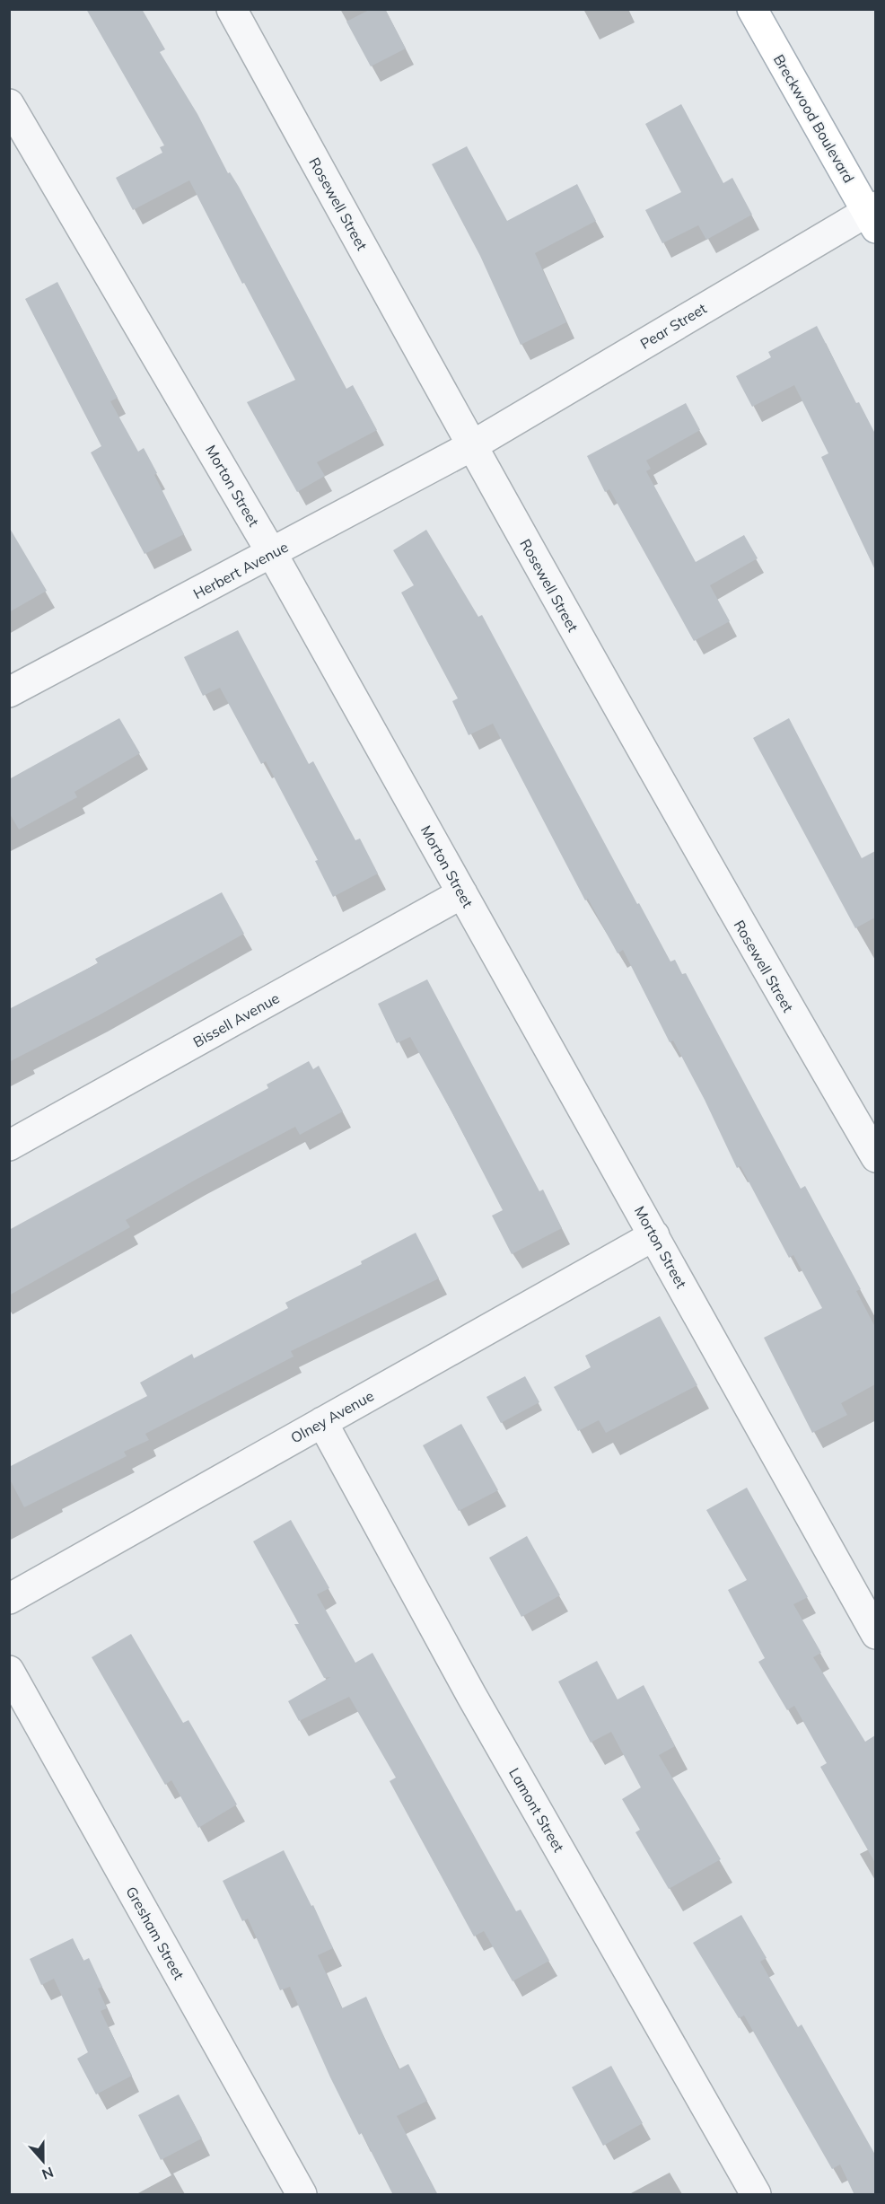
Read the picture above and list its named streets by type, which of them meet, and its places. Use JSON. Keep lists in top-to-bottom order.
{
  "streets": {
    "main road": ["Breckwood Boulevard"],
    "street": [
      "Rosewell Street",
      "Pear Street",
      "Morton Street",
      "Herbert Avenue",
      "Bissell Avenue",
      "Olney Avenue",
      "Lamont Street",
      "Gresham Street"
    ]
  },
  "crossings": [
    ["Breckwood Boulevard", "Pear Street"],
    ["Rosewell Street", "Pear Street"],
    ["Rosewell Street", "Herbert Avenue"],
    ["Pear Street", "Herbert Avenue"],
    ["Morton Street", "Herbert Avenue"],
    ["Morton Street", "Bissell Avenue"],
    ["Morton Street", "Olney Avenue"],
    ["Olney Avenue", "Lamont Street"]
  ],
  "north": "bottom"
}
